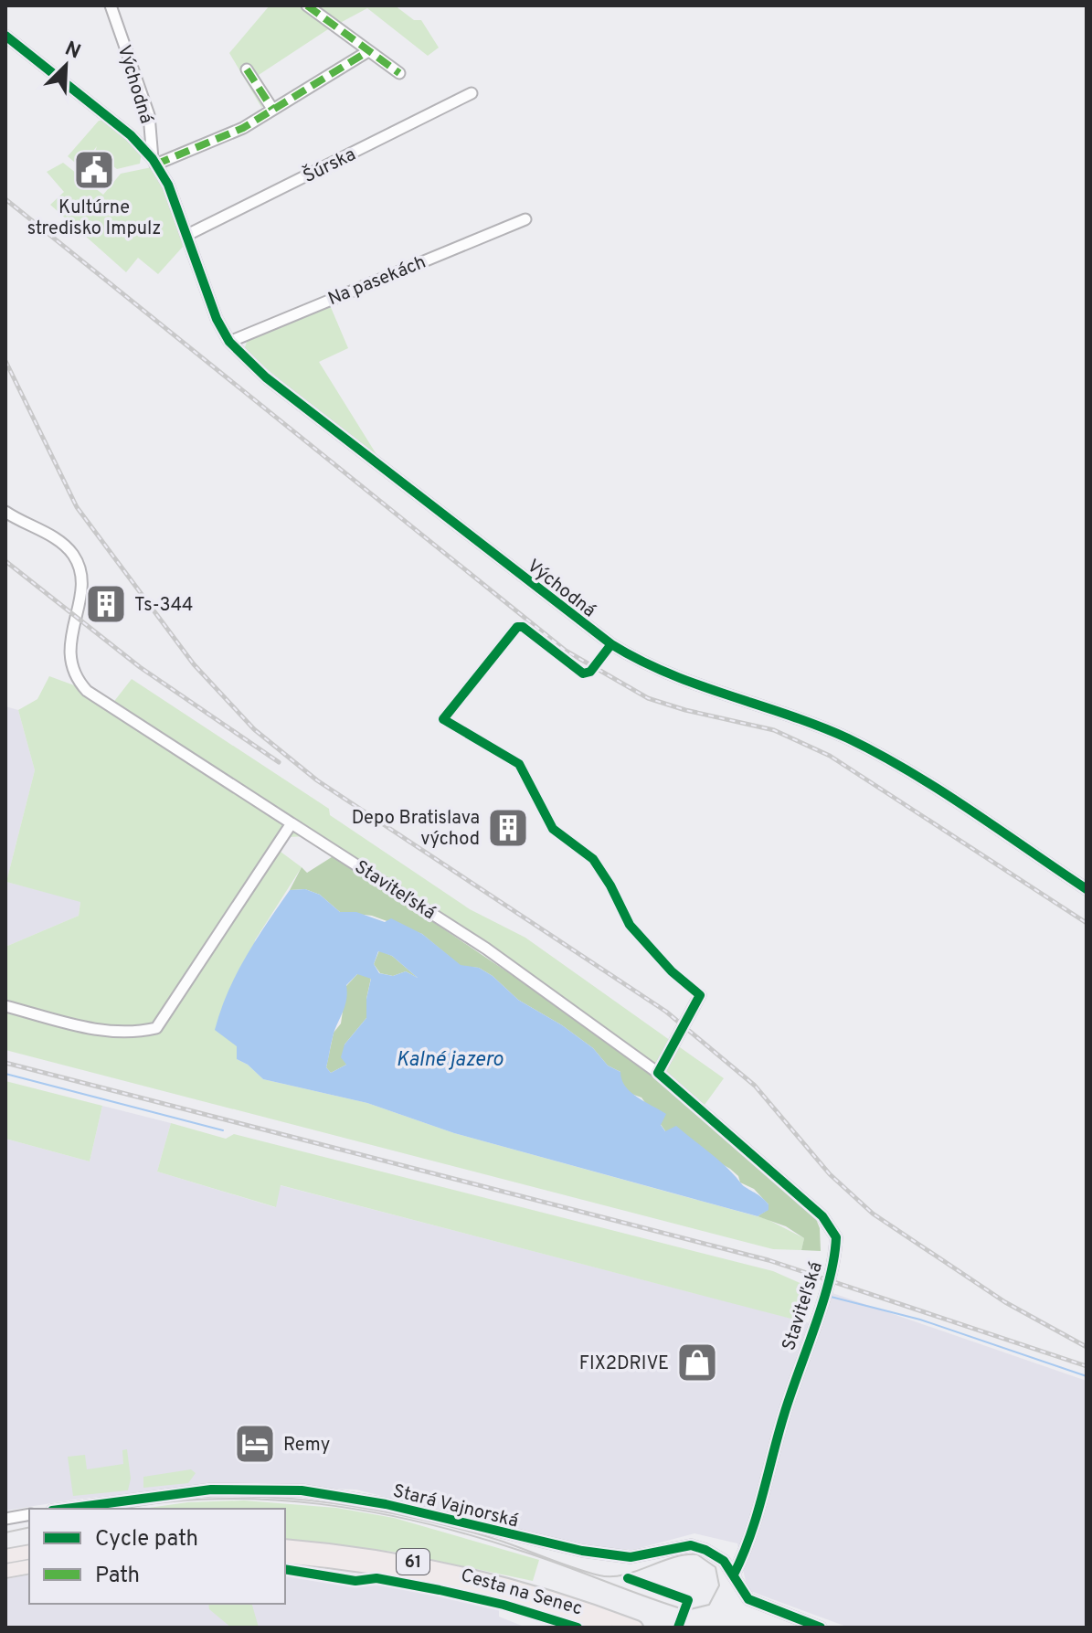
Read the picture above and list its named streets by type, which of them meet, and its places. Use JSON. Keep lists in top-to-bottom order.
{
  "streets": {
    "main road": ["61", "Cesta na Senec"],
    "street": [
      "Východná",
      "Šúrska",
      "Na pasekách",
      "Staviteľská",
      "Stará Vajnorská"
    ]
  },
  "crossings": [
    ["Východná", "Šúrska"],
    ["Východná", "Na pasekách"],
    ["Staviteľská", "Stará Vajnorská"]
  ],
  "water": ["Kalné jazero"],
  "places": {
    "public building": ["Kultúrne stredisko Impulz"],
    "building": ["Ts-344", "Depo Bratislava východ"],
    "shop": ["FIX2DRIVE"],
    "hotel": ["Remy"]
  },
  "legend": ["Cycle path", "Path"],
  "north": "top right"
}
